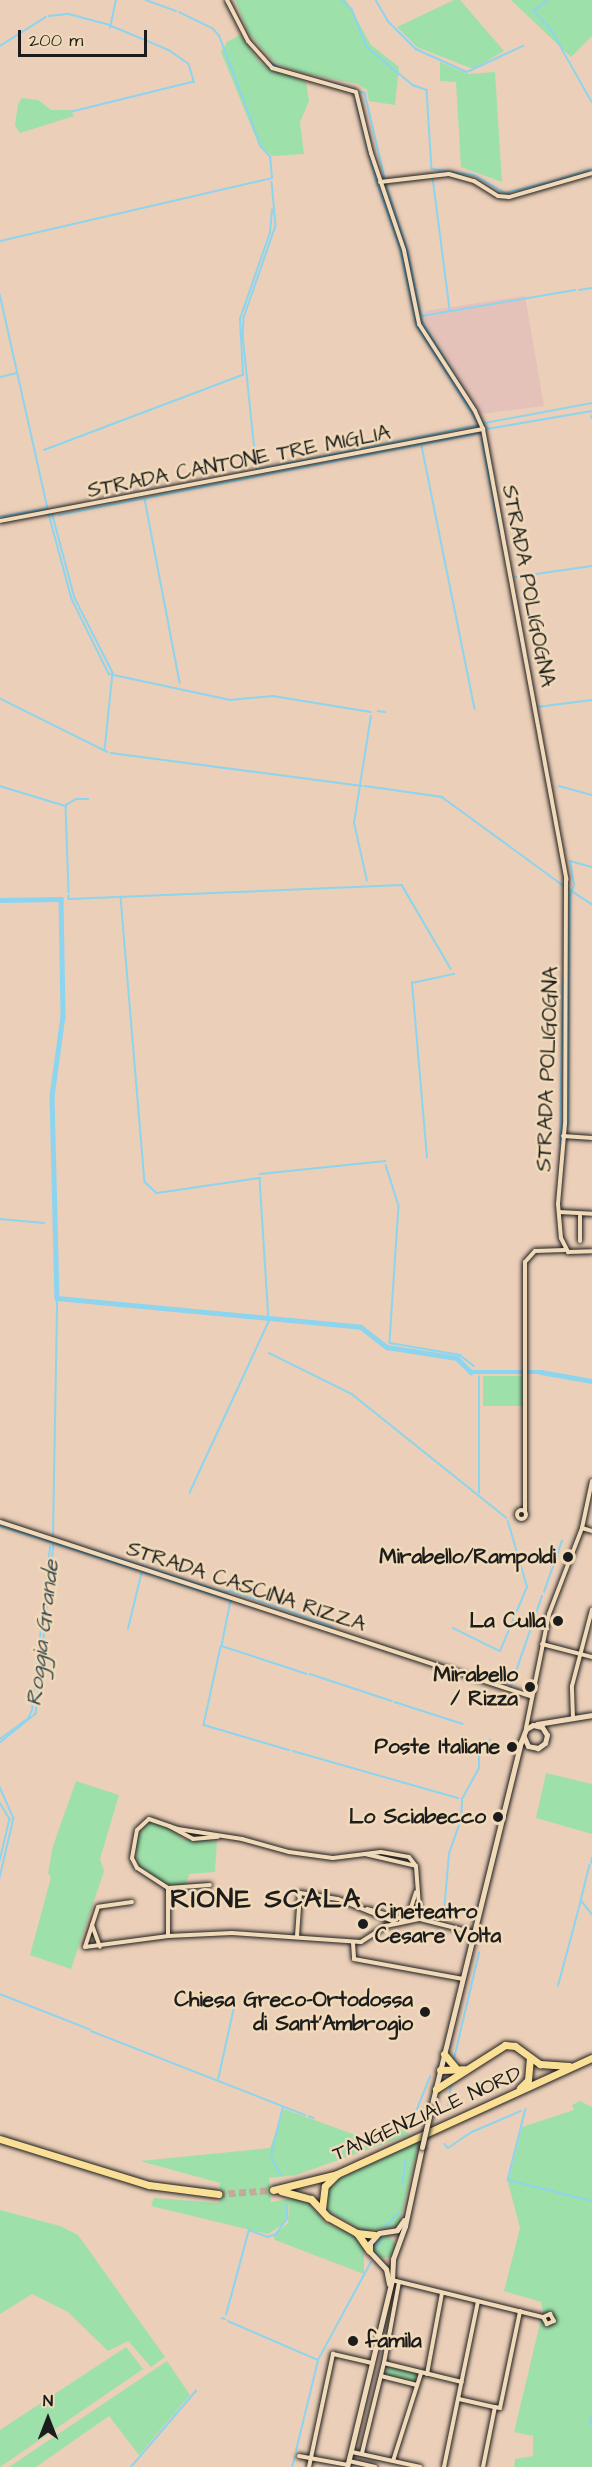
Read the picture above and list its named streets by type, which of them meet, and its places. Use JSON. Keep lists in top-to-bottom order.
{
  "streets": {
    "highway": ["TANGENZIALE NORD"],
    "street": ["STRADA CANTONE TRE MIGLIA", "STRADA POLIGOGNA", "STRADA CASCINA RIZZA"]
  },
  "crossings": [
    ["STRADA CANTONE TRE MIGLIA", "STRADA POLIGOGNA"]
  ],
  "districts": ["RIONE SCALA"],
  "water": ["Roggia Grande"],
  "places": [
    "Mirabello/Rampoldi",
    "La Culla",
    "Mirabello / Rizza",
    "Poste Italiane",
    "Lo Sciabecco",
    "Cineteatro Cesare Volta",
    "Chiesa Greco-Ortodossa di Sant’Ambrogio",
    "famila"
  ],
  "scale_bar": "200 m",
  "north": "top"
}
